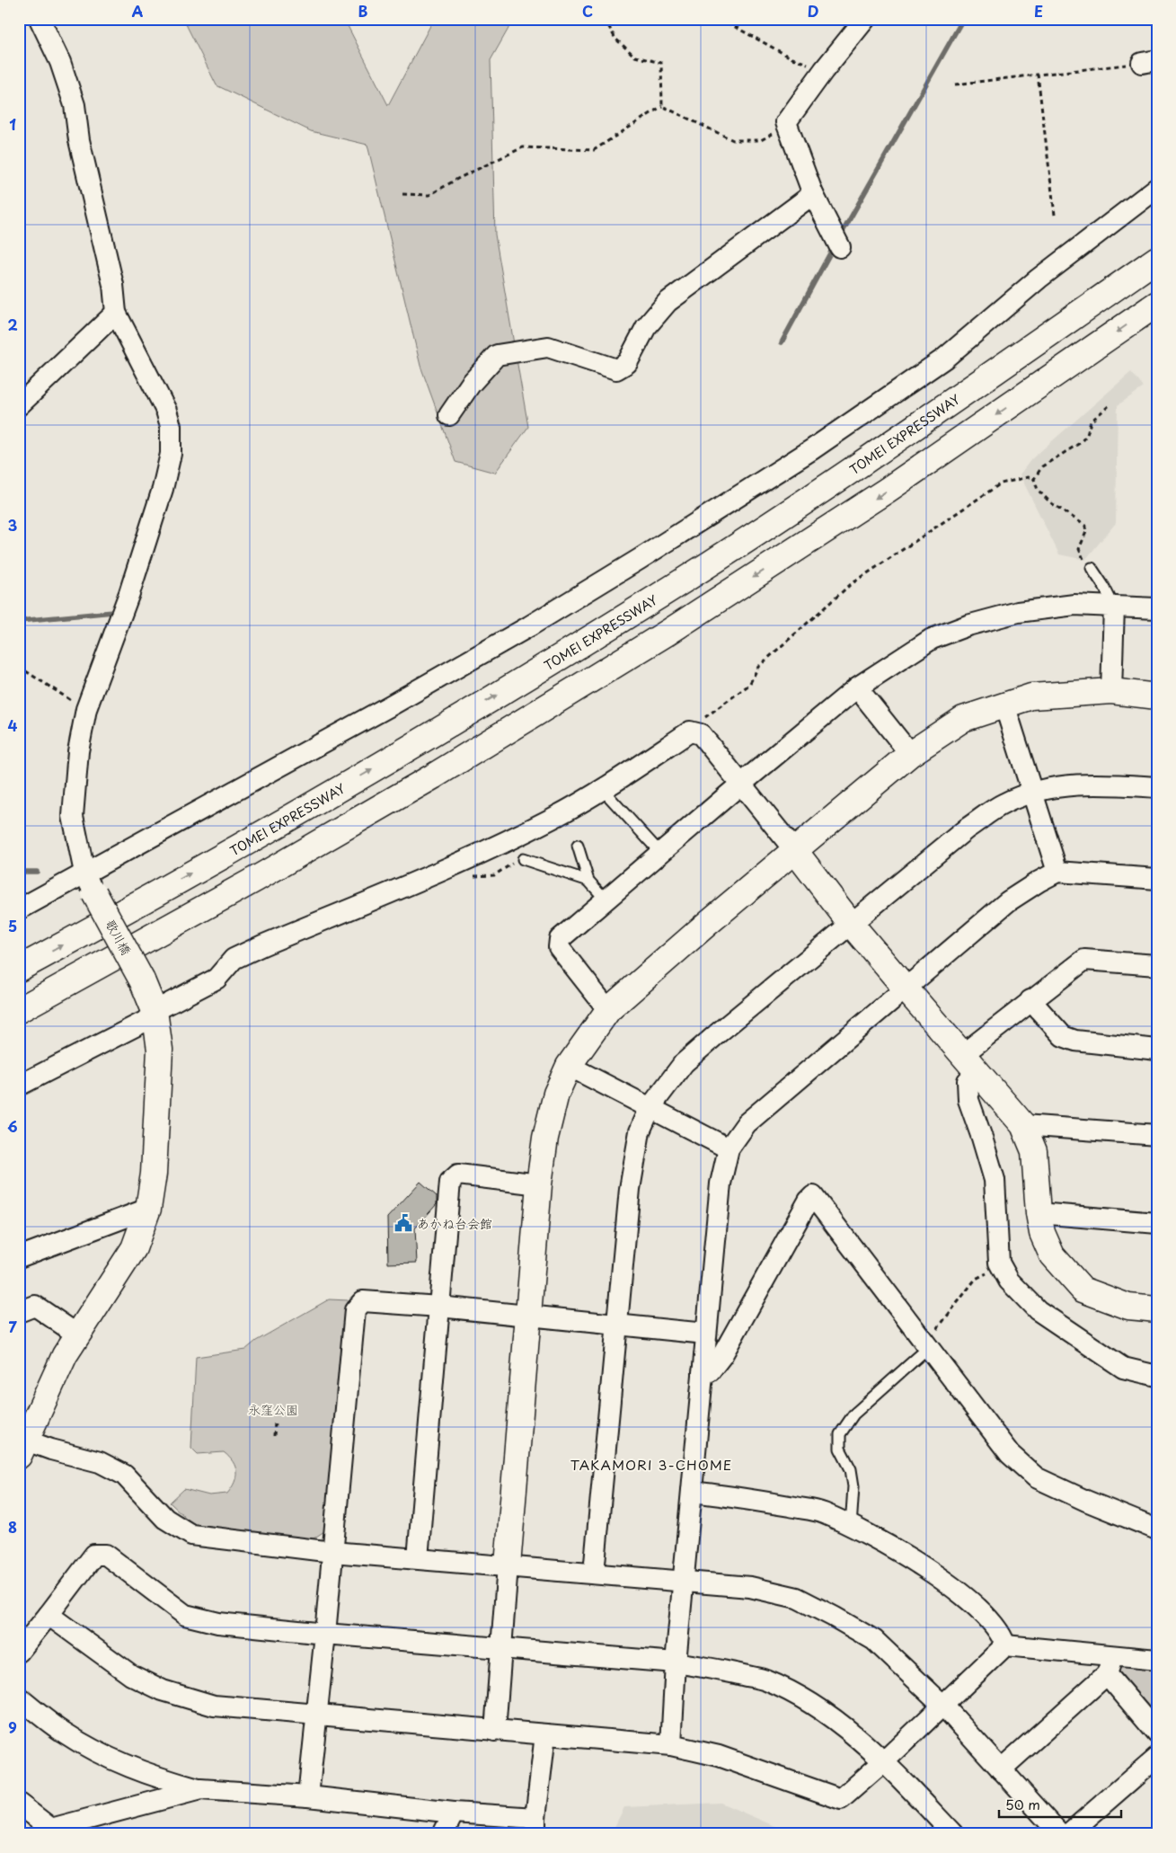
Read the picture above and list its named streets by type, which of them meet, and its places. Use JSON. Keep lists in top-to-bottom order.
{
  "streets": {
    "main road": ["TOMEI EXPRESSWAY", "歌川橋"]
  },
  "districts": ["TAKAMORI 3-CHOME"],
  "parks": ["永窪公園"],
  "places": {
    "public building": ["あかね台会館"]
  },
  "scale_bar": "50 m",
  "grid": {
    "columns": [
      "A",
      "B",
      "C",
      "D",
      "E"
    ],
    "rows": [
      "1",
      "2",
      "3",
      "4",
      "5",
      "6",
      "7",
      "8",
      "9"
    ]
  }
}
